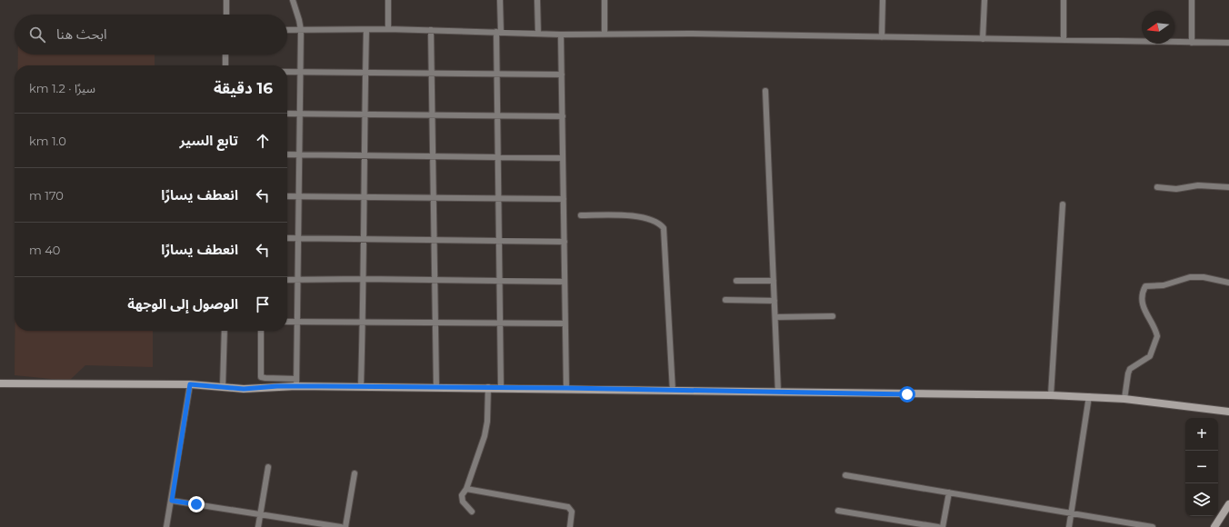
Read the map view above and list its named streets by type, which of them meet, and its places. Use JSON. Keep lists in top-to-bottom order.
{
  "north": "left",
  "page": {
    "search": "ابحث هنا",
    "heading": ["16 دقيقة", "سيرًا · 1.2 km"],
    "list": [
      ["تابع السير", "1.0 km"],
      ["انعطف يسارًا", "170 m"],
      ["انعطف يسارًا", "40 m"],
      "الوصول إلى الوجهة"
    ],
    "map_buttons": ["+", "−"]
  }
}
